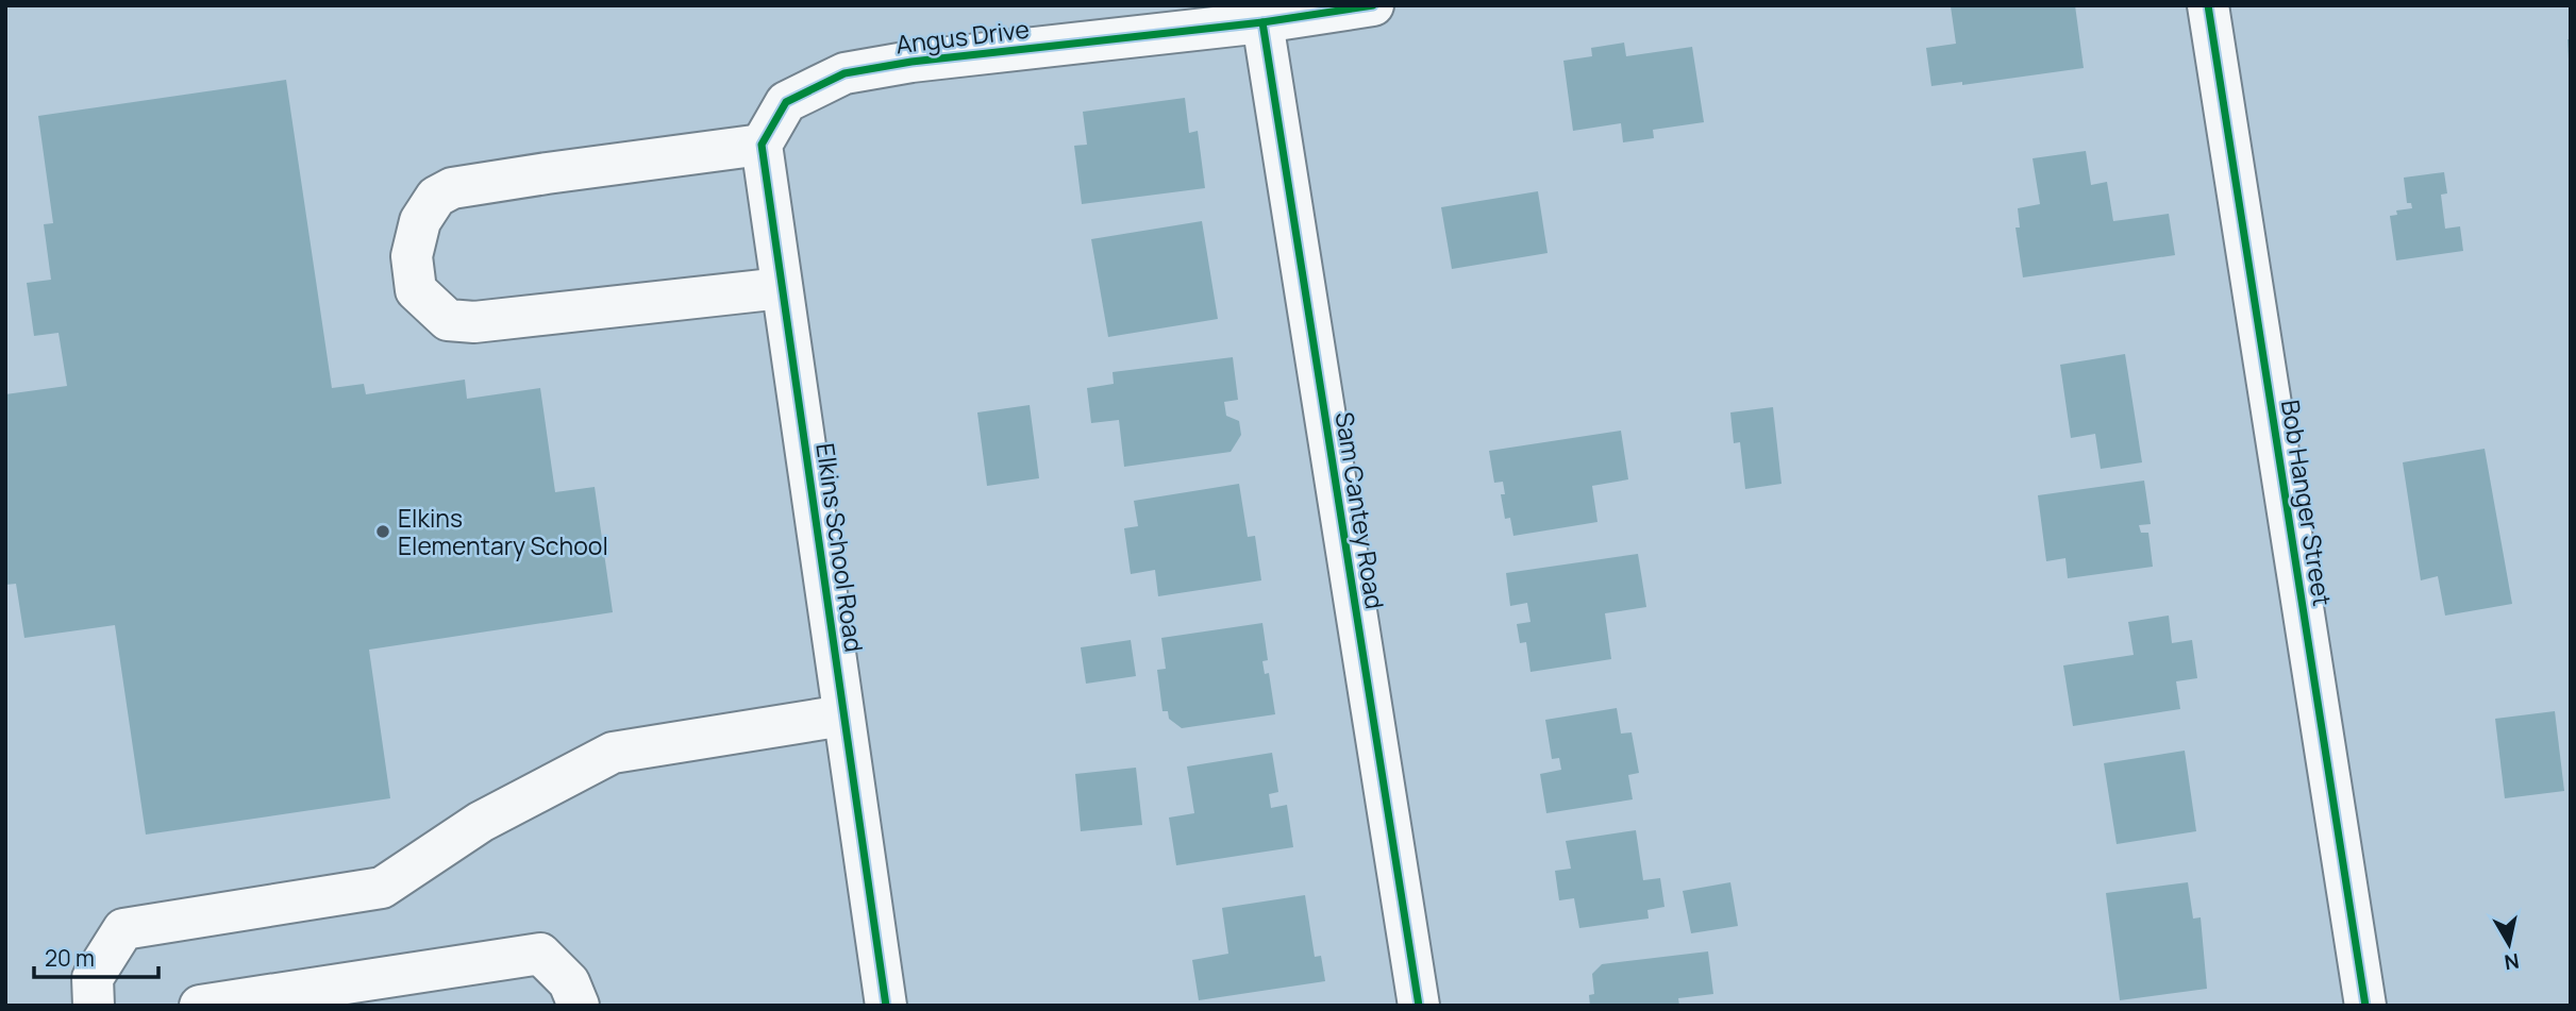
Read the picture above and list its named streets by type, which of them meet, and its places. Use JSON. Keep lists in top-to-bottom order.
{
  "streets": {
    "street": [
      "Angus Drive",
      "Bob Hanger Street",
      "Sam Cantey Road",
      "Elkins School Road"
    ]
  },
  "crossings": [
    ["Angus Drive", "Sam Cantey Road"],
    ["Angus Drive", "Elkins School Road"]
  ],
  "places": ["Elkins Elementary School"],
  "scale_bar": "20 m",
  "north": "bottom"
}
